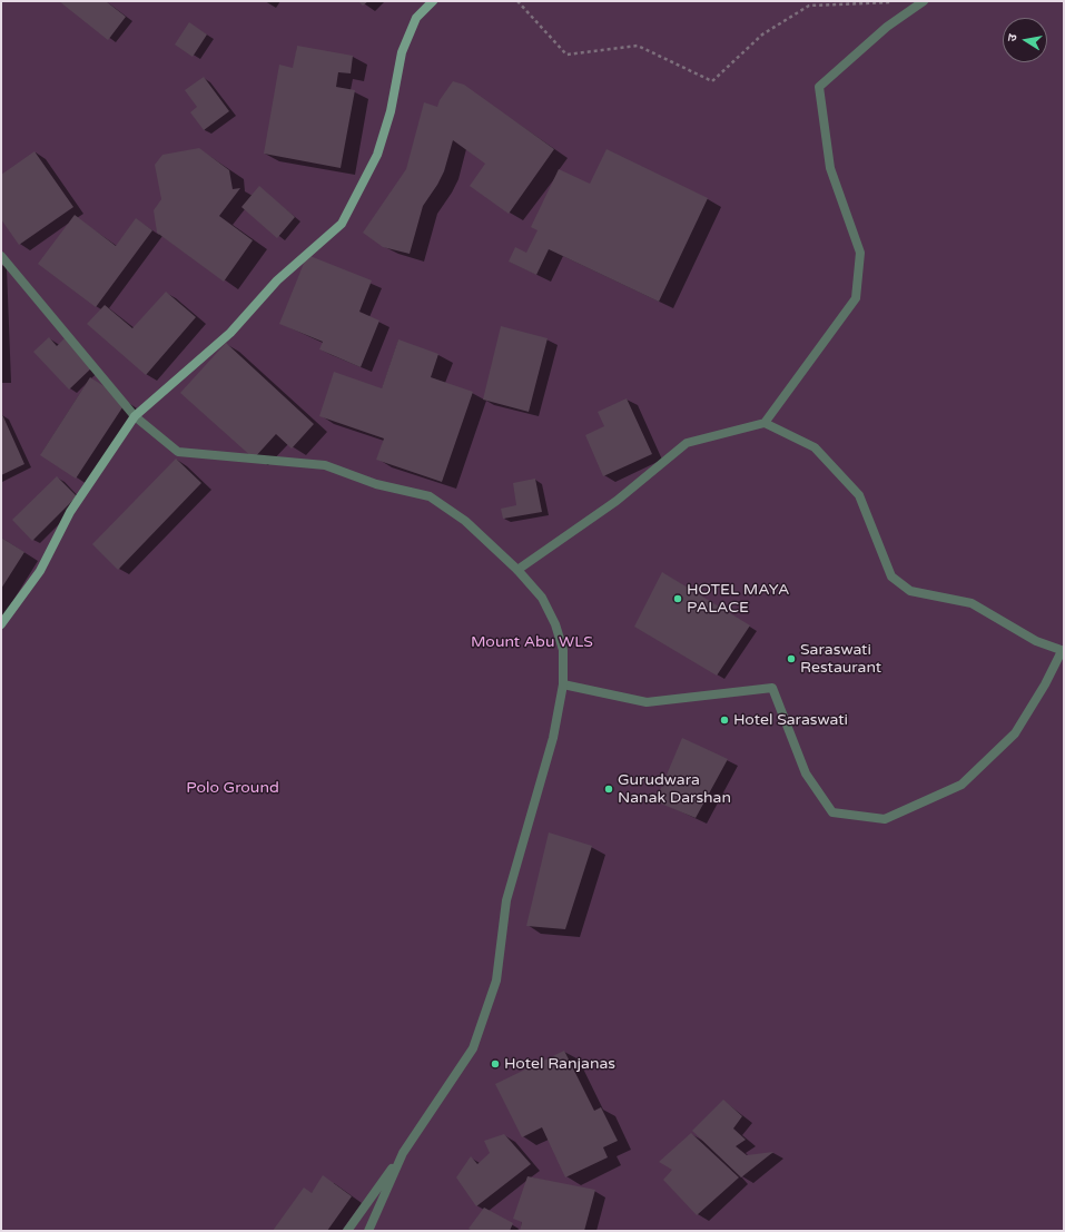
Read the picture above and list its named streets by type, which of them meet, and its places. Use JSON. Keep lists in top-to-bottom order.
{
  "parks": ["Mount Abu WLS", "Polo Ground"],
  "places": [
    "HOTEL MAYA PALACE",
    "Saraswati Restaurant",
    "Hotel Saraswati",
    "Gurudwara Nanak Darshan",
    "Hotel Ranjanas"
  ],
  "north": "left"
}
